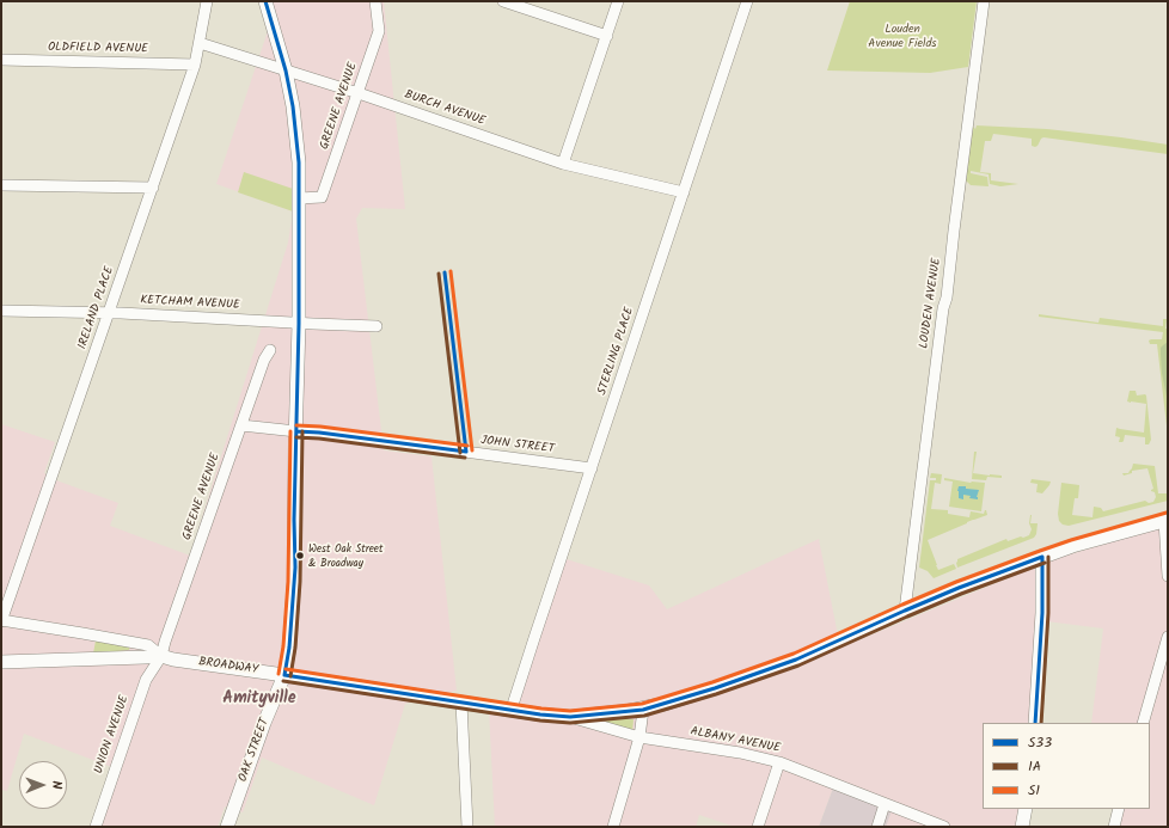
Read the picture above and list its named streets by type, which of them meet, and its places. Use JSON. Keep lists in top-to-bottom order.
{
  "streets": {
    "main road": ["BROADWAY", "OAK STREET"],
    "street": [
      "OLDFIELD AVENUE",
      "GREENE AVENUE",
      "BURCH AVENUE",
      "KETCHAM AVENUE",
      "LOUDEN AVENUE",
      "IRELAND PLACE",
      "STERLING PLACE",
      "JOHN STREET",
      "UNION AVENUE",
      "ALBANY AVENUE"
    ]
  },
  "crossings": [
    ["OLDFIELD AVENUE", "IRELAND PLACE"],
    ["GREENE AVENUE", "BURCH AVENUE"],
    ["GREENE AVENUE", "JOHN STREET"],
    ["GREENE AVENUE", "BROADWAY"],
    ["GREENE AVENUE", "UNION AVENUE"],
    ["GREENE AVENUE", "OAK STREET"],
    ["BURCH AVENUE", "IRELAND PLACE"],
    ["BURCH AVENUE", "STERLING PLACE"],
    ["BURCH AVENUE", "OAK STREET"],
    ["KETCHAM AVENUE", "IRELAND PLACE"],
    ["KETCHAM AVENUE", "OAK STREET"],
    ["LOUDEN AVENUE", "BROADWAY"],
    ["STERLING PLACE", "JOHN STREET"],
    ["STERLING PLACE", "BROADWAY"],
    ["JOHN STREET", "OAK STREET"],
    ["BROADWAY", "UNION AVENUE"],
    ["BROADWAY", "ALBANY AVENUE"],
    ["BROADWAY", "OAK STREET"]
  ],
  "districts": ["Amityville"],
  "parks": ["Louden Avenue Fields"],
  "places": ["West Oak Street & Broadway"],
  "lines": ["transit line S33", "transit line S1", "transit line 1A"],
  "legend": ["S33", "1A", "S1"],
  "north": "right"
}
